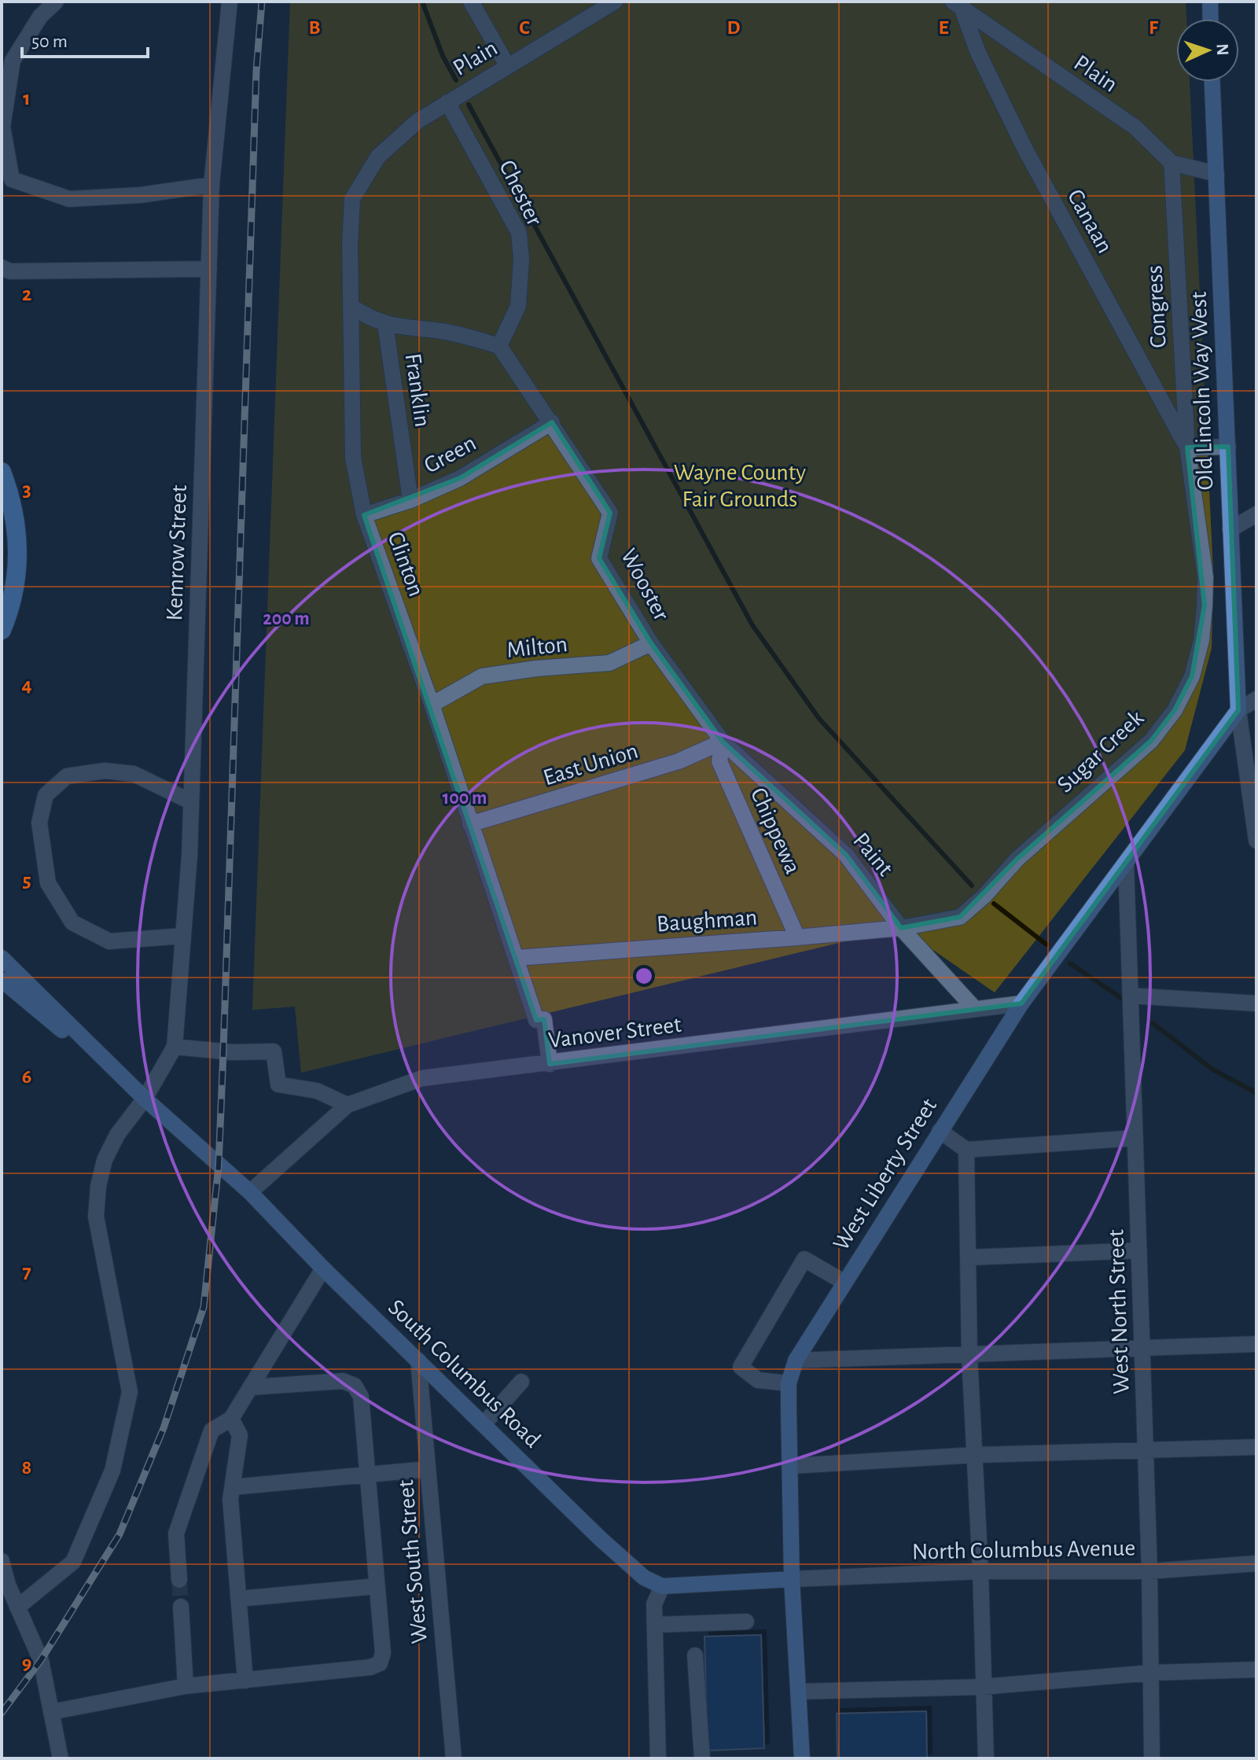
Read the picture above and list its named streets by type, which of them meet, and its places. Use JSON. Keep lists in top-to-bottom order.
{
  "streets": {
    "main road": ["Old Lincoln Way West", "West Liberty Street", "South Columbus Road"],
    "street": [
      "Plain",
      "Chester",
      "Canaan",
      "Congress",
      "Franklin",
      "Green",
      "Kemrow Street",
      "Clinton",
      "Wooster",
      "Milton",
      "Sugar Creek",
      "East Union",
      "Chippewa",
      "Paint",
      "Baughman",
      "Vanover Street",
      "West North Street",
      "North Columbus Avenue",
      "West South Street"
    ]
  },
  "crossings": [
    ["Plain", "Chester"],
    ["Plain", "Canaan"],
    ["Plain", "Congress"],
    ["Plain", "Clinton"],
    ["Chester", "Clinton"],
    ["Chester", "Wooster"],
    ["Canaan", "Congress"],
    ["Canaan", "Sugar Creek"],
    ["Congress", "Sugar Creek"],
    ["Franklin", "Green"],
    ["Old Lincoln Way West", "West Liberty Street"],
    ["Green", "Clinton"],
    ["Green", "Wooster"],
    ["Kemrow Street", "South Columbus Road"],
    ["Clinton", "Milton"],
    ["Clinton", "East Union"],
    ["Clinton", "Baughman"],
    ["Clinton", "Vanover Street"],
    ["Wooster", "Milton"],
    ["Wooster", "East Union"],
    ["Wooster", "Chippewa"],
    ["Wooster", "Paint"],
    ["Sugar Creek", "Paint"],
    ["Sugar Creek", "Baughman"],
    ["East Union", "Chippewa"],
    ["East Union", "Paint"],
    ["Chippewa", "Paint"],
    ["Chippewa", "Baughman"],
    ["Paint", "Baughman"],
    ["Paint", "Vanover Street"],
    ["Vanover Street", "West Liberty Street"],
    ["Vanover Street", "South Columbus Road"],
    ["West Liberty Street", "West North Street"],
    ["West Liberty Street", "North Columbus Avenue"],
    ["West North Street", "North Columbus Avenue"],
    ["South Columbus Road", "West South Street"]
  ],
  "parks": ["Wayne County Fair Grounds"],
  "scale_bar": "50 m",
  "north": "right",
  "grid": {
    "columns": [
      "B",
      "C",
      "D",
      "E",
      "F"
    ],
    "rows": [
      "1",
      "2",
      "3",
      "4",
      "5",
      "6",
      "7",
      "8",
      "9"
    ]
  },
  "rings": ["200 m", "100 m"]
}
